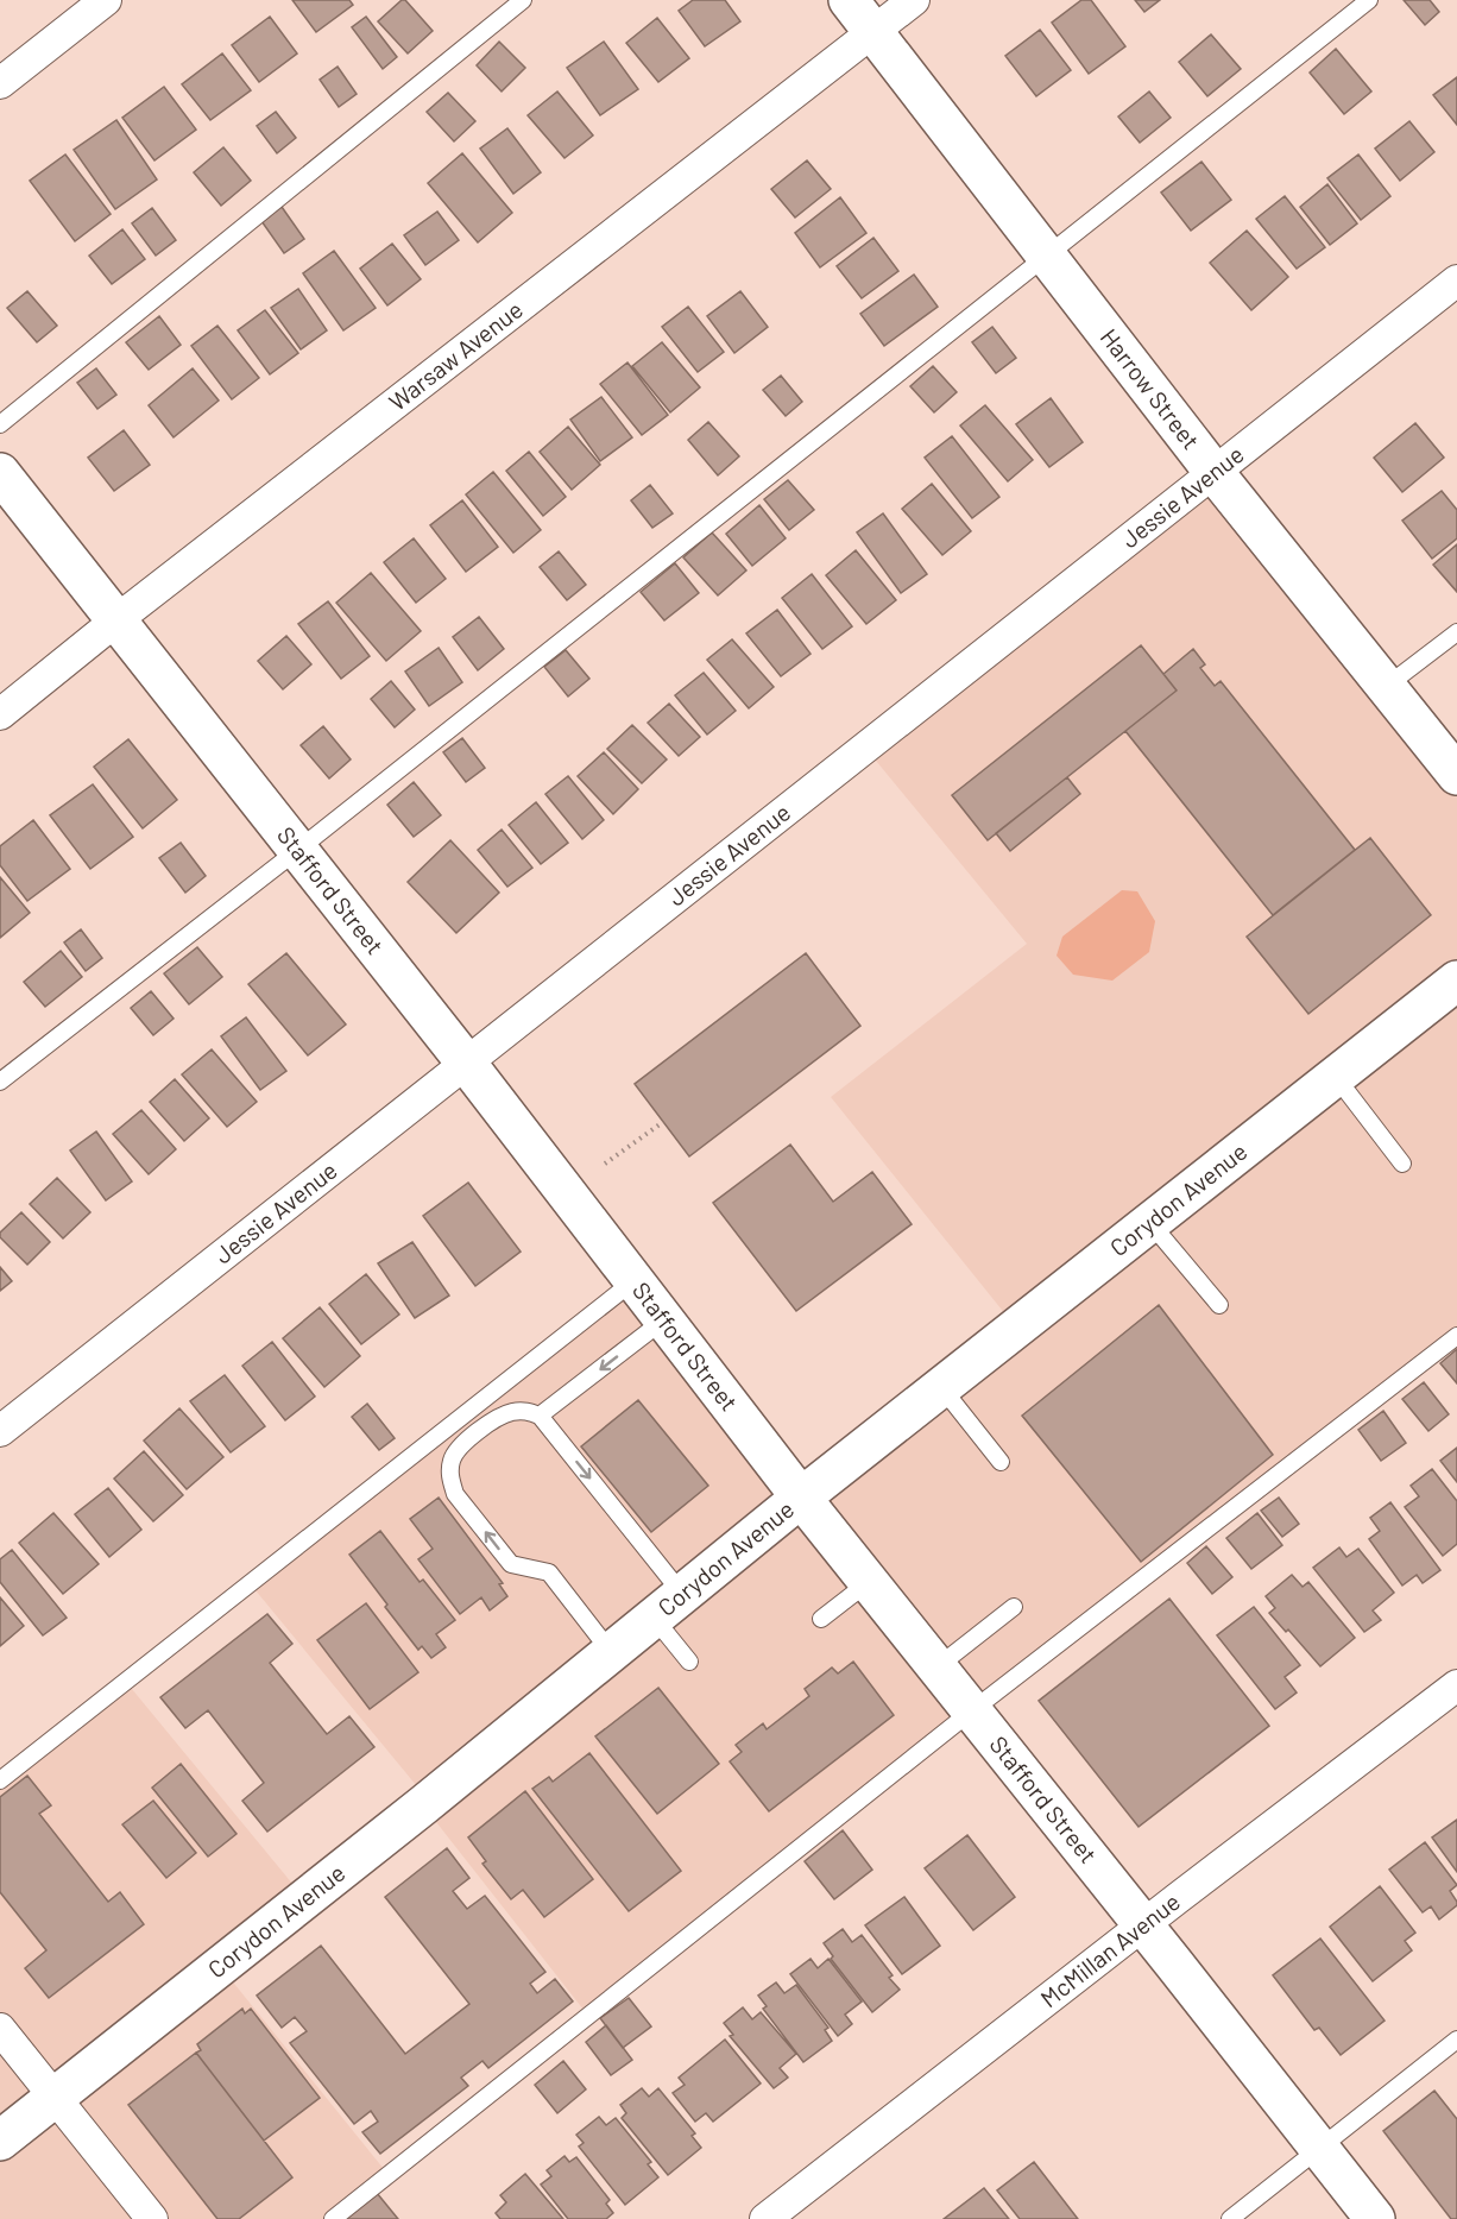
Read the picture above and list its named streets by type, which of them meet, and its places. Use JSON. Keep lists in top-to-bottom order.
{
  "streets": {
    "street": [
      "Warsaw Avenue",
      "Harrow Street",
      "Jessie Avenue",
      "Stafford Street",
      "Corydon Avenue",
      "McMillan Avenue"
    ]
  },
  "crossings": [
    ["Warsaw Avenue", "Harrow Street"],
    ["Warsaw Avenue", "Stafford Street"],
    ["Harrow Street", "Jessie Avenue"],
    ["Jessie Avenue", "Stafford Street"],
    ["Stafford Street", "Corydon Avenue"],
    ["Stafford Street", "McMillan Avenue"]
  ]
}
